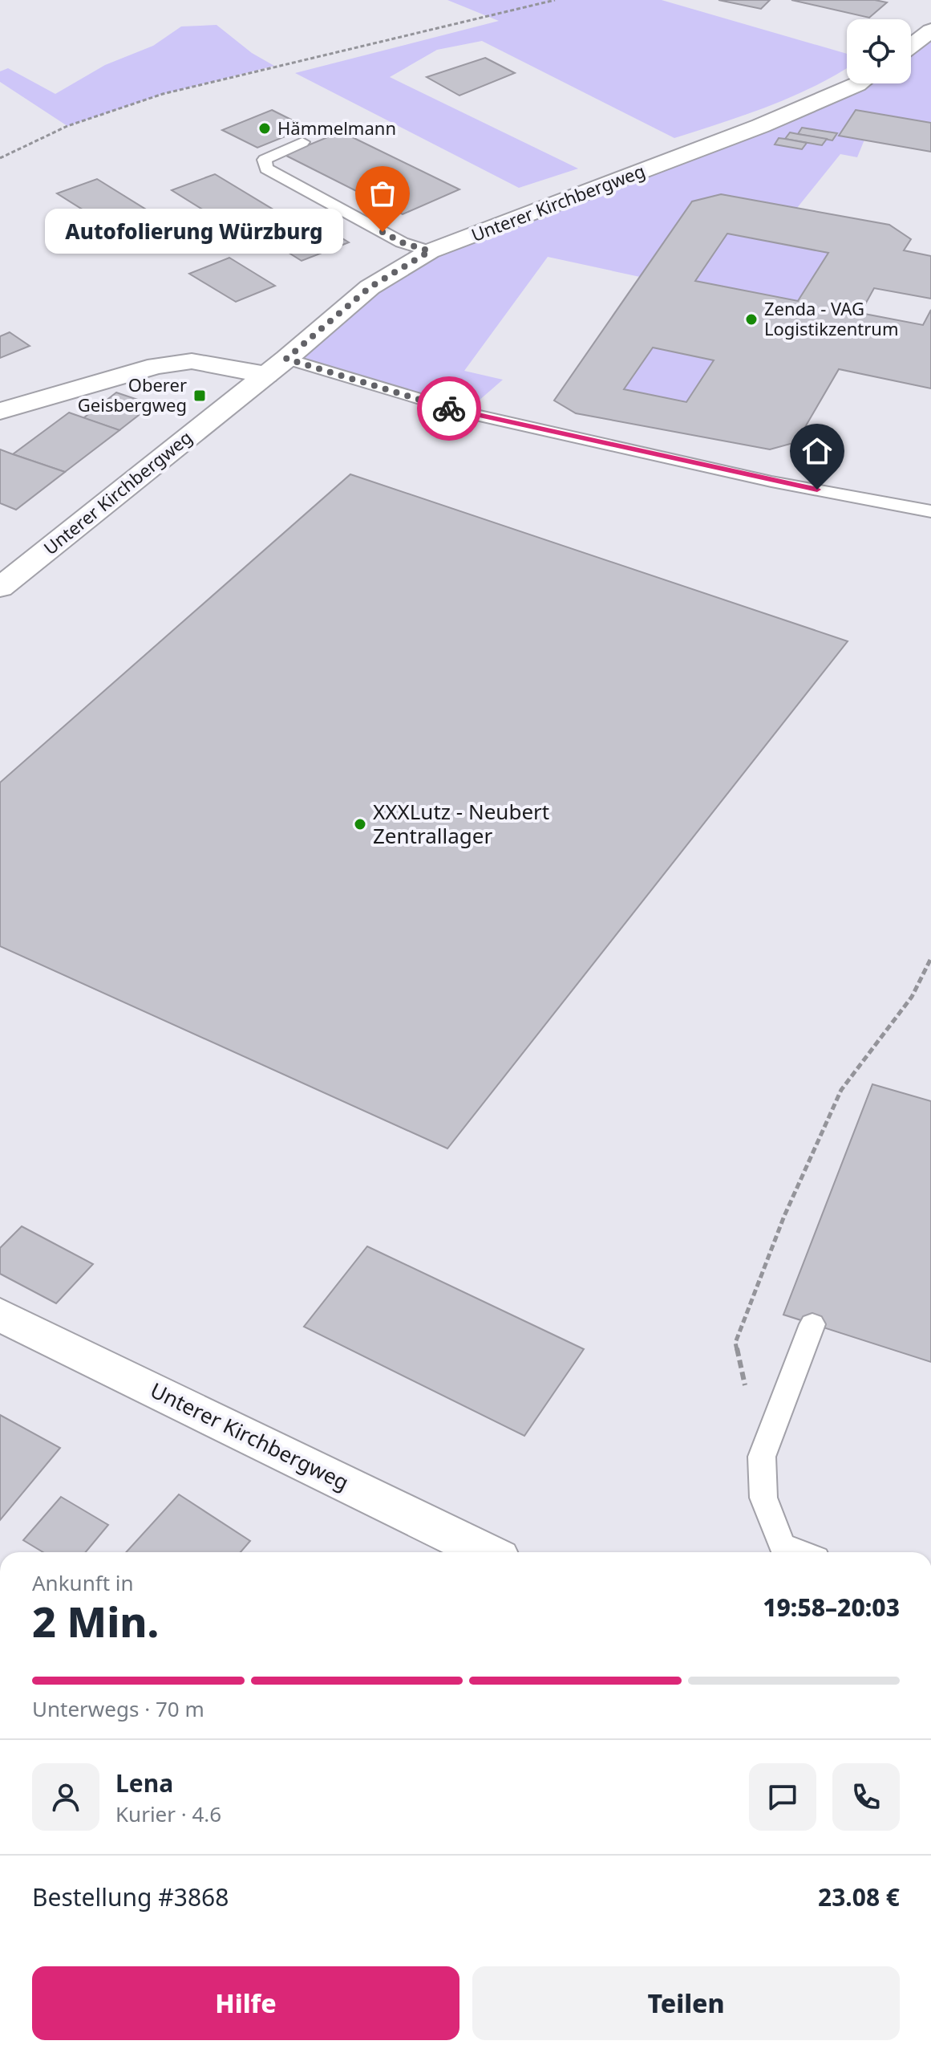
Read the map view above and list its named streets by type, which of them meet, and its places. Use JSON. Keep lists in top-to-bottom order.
{
  "streets": {
    "street": ["Unterer Kirchbergweg"]
  },
  "places": {
    "other": [
      "Hämmelmann",
      "Autofolierung Würzburg",
      "Zenda - VAG Logistikzentrum",
      "XXXLutz - Neubert Zentrallager"
    ],
    "transit": ["Oberer Geisbergweg"]
  },
  "page": {
    "bubble": "Autofolierung Würzburg",
    "heading": ["2 Min.", "Ankunft in", "19:58–20:03"],
    "panel": [
      "Lena",
      "Kurier · 4.6",
      "Bestellung #3868",
      "23.08 €"
    ],
    "bar": "Unterwegs · 70 m",
    "buttons": ["Hilfe", "Teilen"]
  }
}
